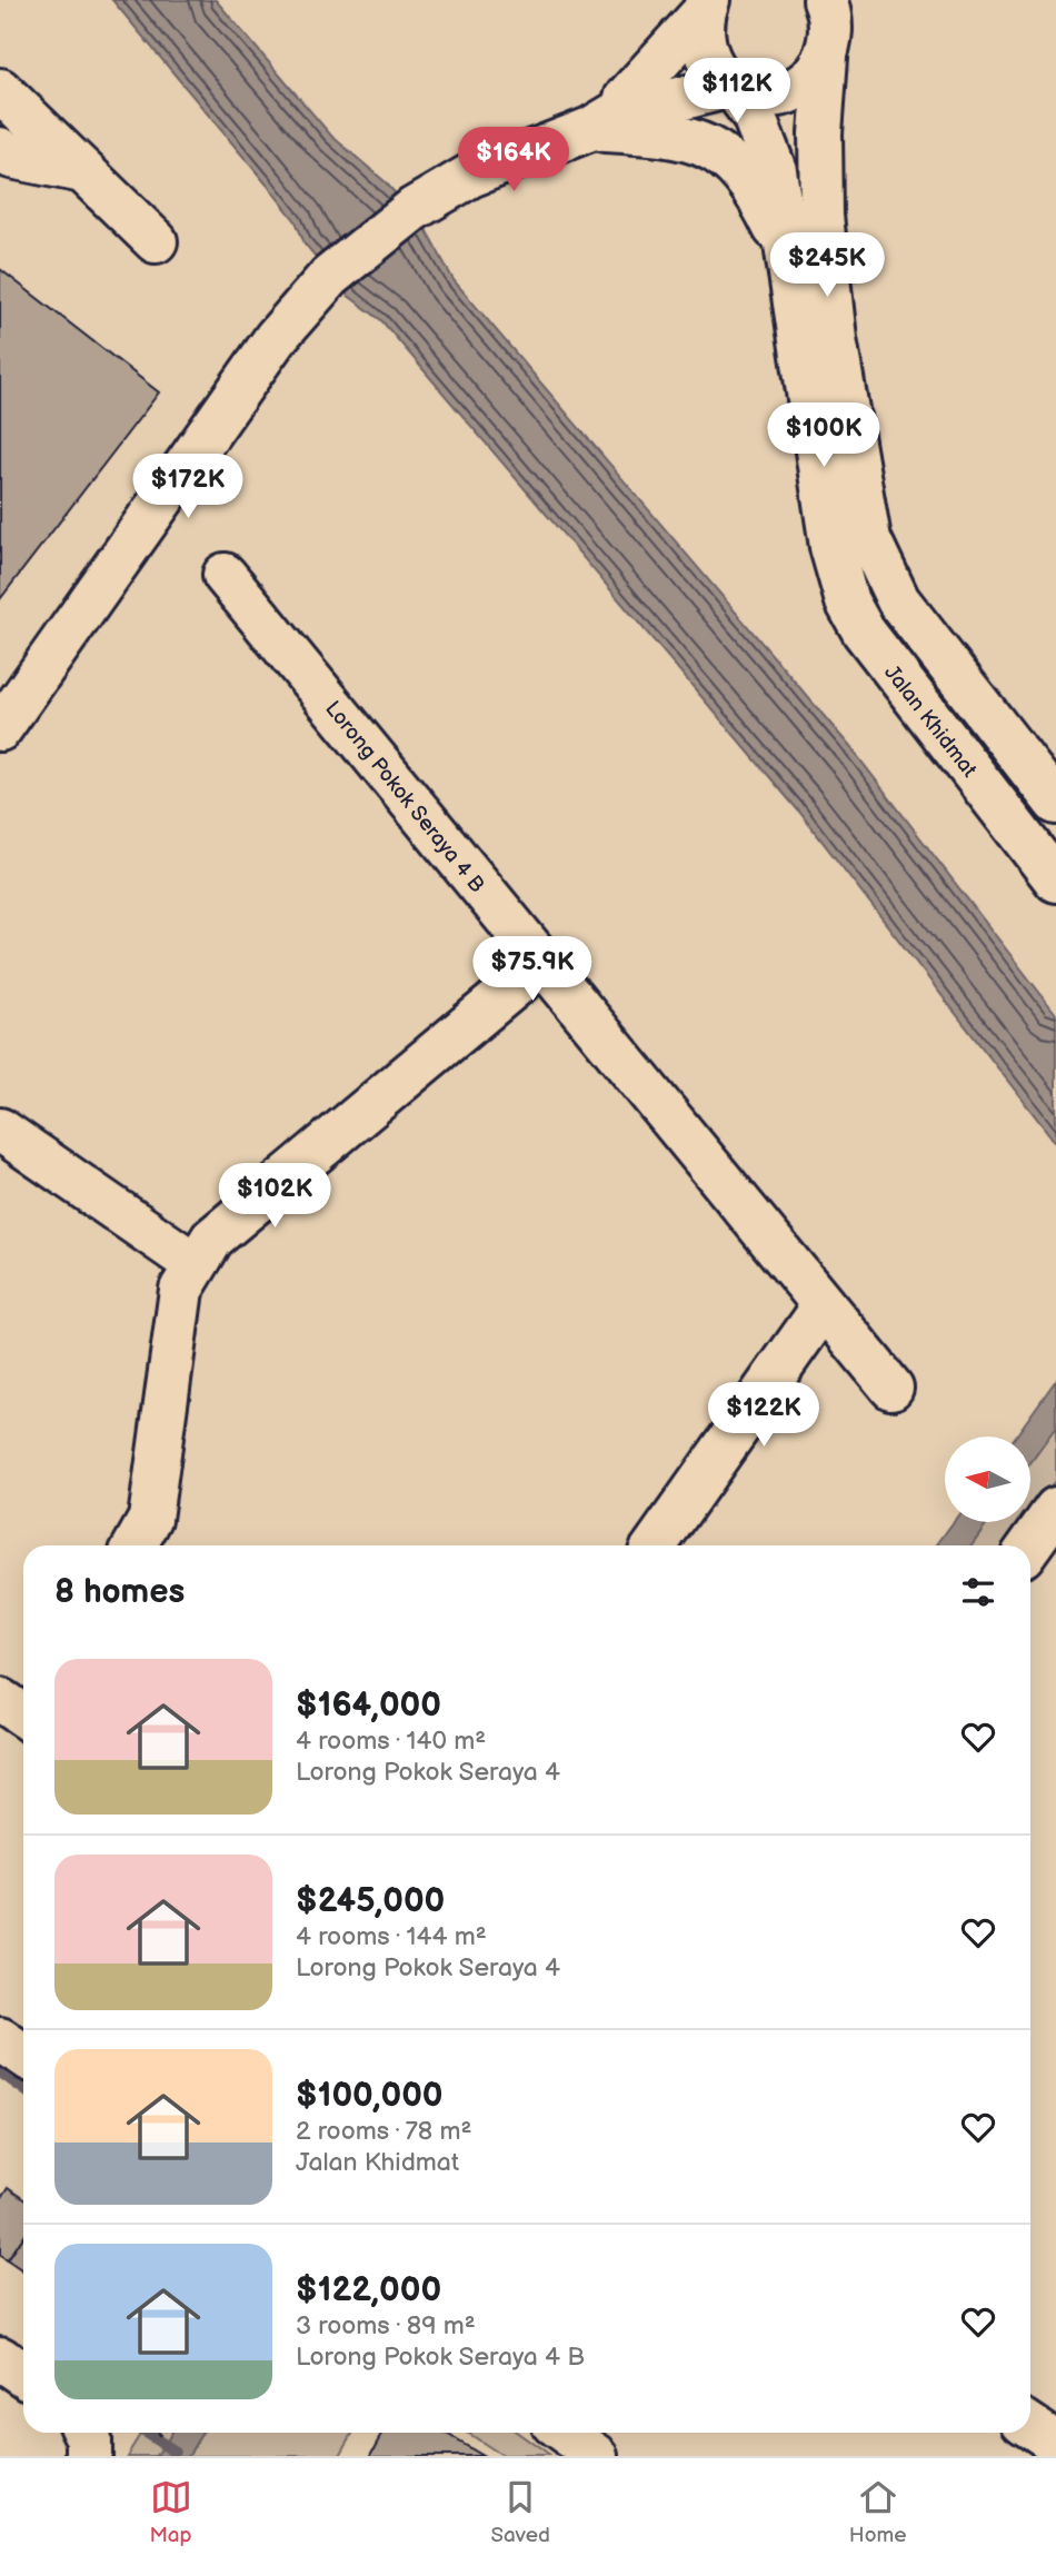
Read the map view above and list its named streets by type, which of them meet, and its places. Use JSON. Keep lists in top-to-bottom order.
{
  "streets": {
    "street": ["Jalan Khidmat", "Lorong Pokok Seraya 4 B"]
  },
  "north": "left",
  "page": {
    "price": [
      "$112K",
      "$164K",
      "$245K",
      "$100K",
      "$172K",
      "$75.9K",
      "$102K",
      "$122K"
    ],
    "heading": "8 homes",
    "list": [
      {
        "name": "$164,000",
        "note": "4 rooms · 140 m² · Lorong Pokok Seraya 4"
      },
      {
        "name": "$245,000",
        "note": "4 rooms · 144 m² · Lorong Pokok Seraya 4"
      },
      {
        "name": "$100,000",
        "note": "2 rooms · 78 m² · Jalan Khidmat"
      },
      {
        "name": "$122,000",
        "note": "3 rooms · 89 m² · Lorong Pokok Seraya 4 B"
      }
    ],
    "tabs": ["Map", "Saved", "Home"]
  }
}
